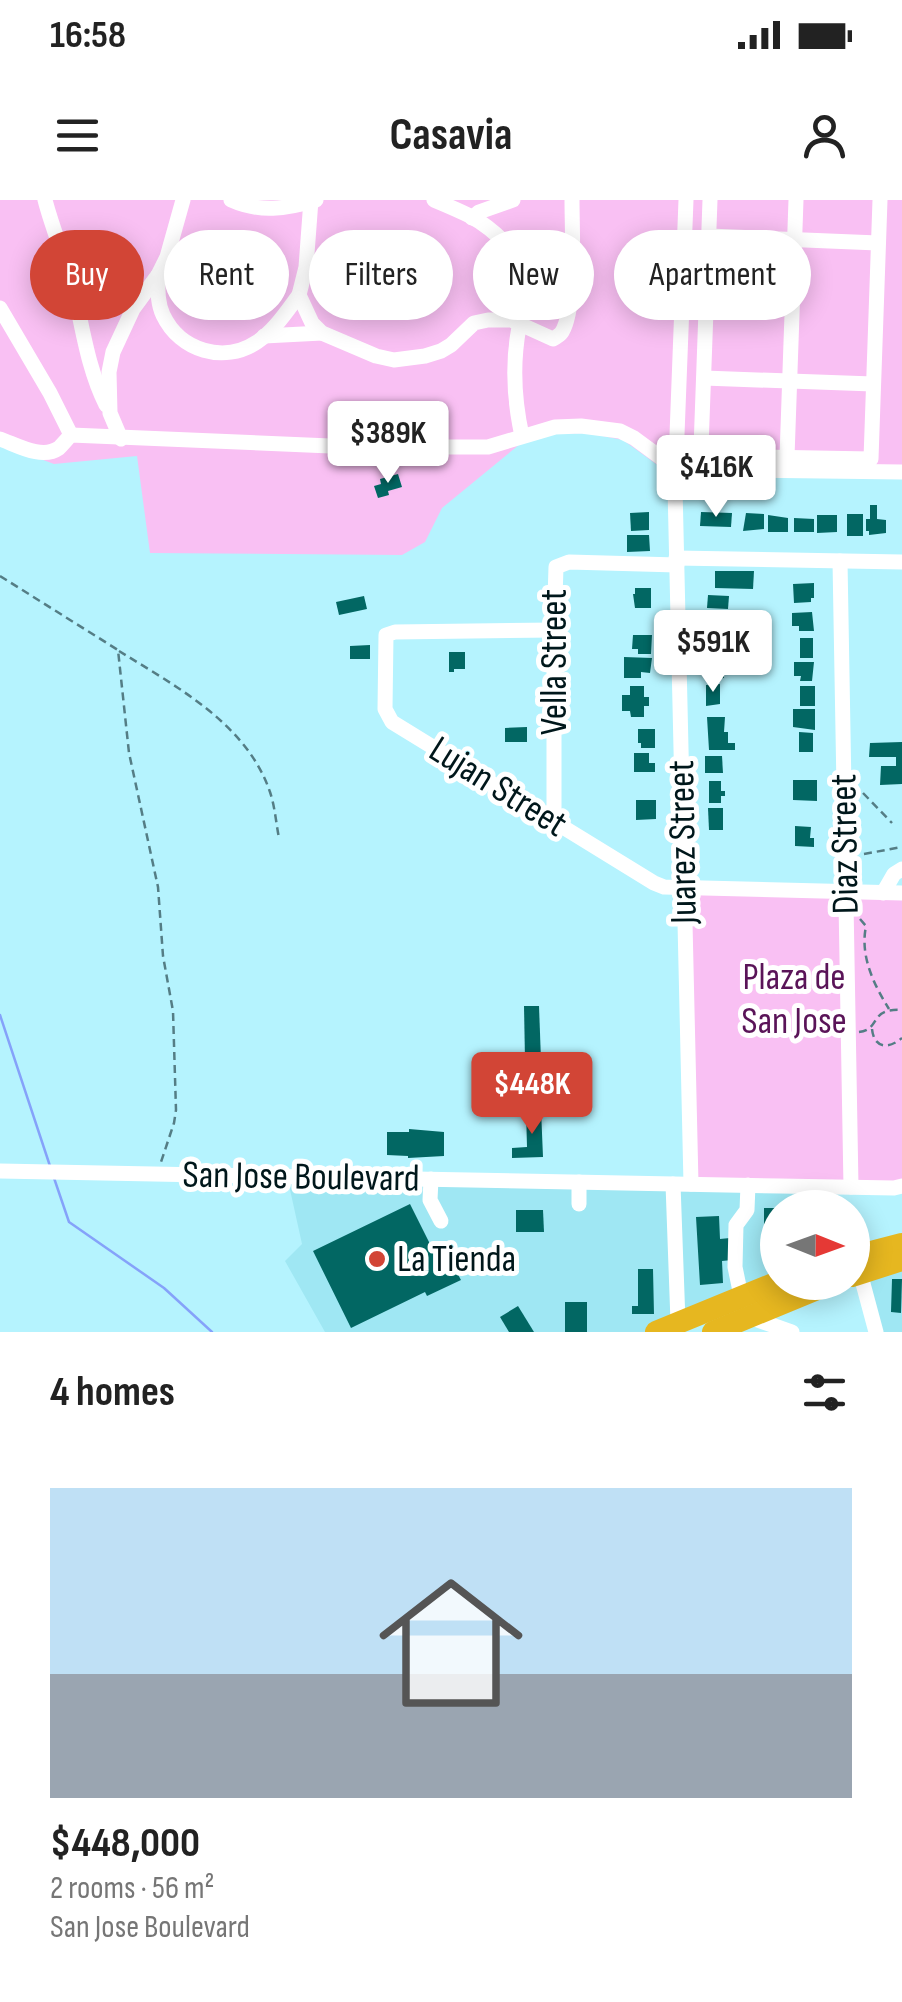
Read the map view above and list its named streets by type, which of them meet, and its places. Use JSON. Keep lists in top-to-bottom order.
{
  "streets": {
    "street": [
      "Vella Street",
      "Lujan Street",
      "Juarez Street",
      "Diaz Street",
      "San Jose Boulevard"
    ]
  },
  "crossings": [
    ["Vella Street", "Lujan Street"],
    ["Vella Street", "Juarez Street"],
    ["Lujan Street", "Juarez Street"],
    ["Lujan Street", "Diaz Street"],
    ["Juarez Street", "San Jose Boulevard"],
    ["Diaz Street", "San Jose Boulevard"]
  ],
  "parks": ["Plaza de San Jose"],
  "places": ["La Tienda"],
  "north": "right",
  "page": {
    "status": "16:58",
    "header": "Casavia",
    "chip": [
      "Buy",
      "Rent",
      "Filters",
      "New",
      "Apartment"
    ],
    "price": [
      "$389K",
      "$416K",
      "$591K",
      "$448K"
    ],
    "heading": "4 homes",
    "list": [
      {
        "name": "$448,000",
        "note": "2 rooms · 56 m² · San Jose Boulevard"
      }
    ]
  }
}
